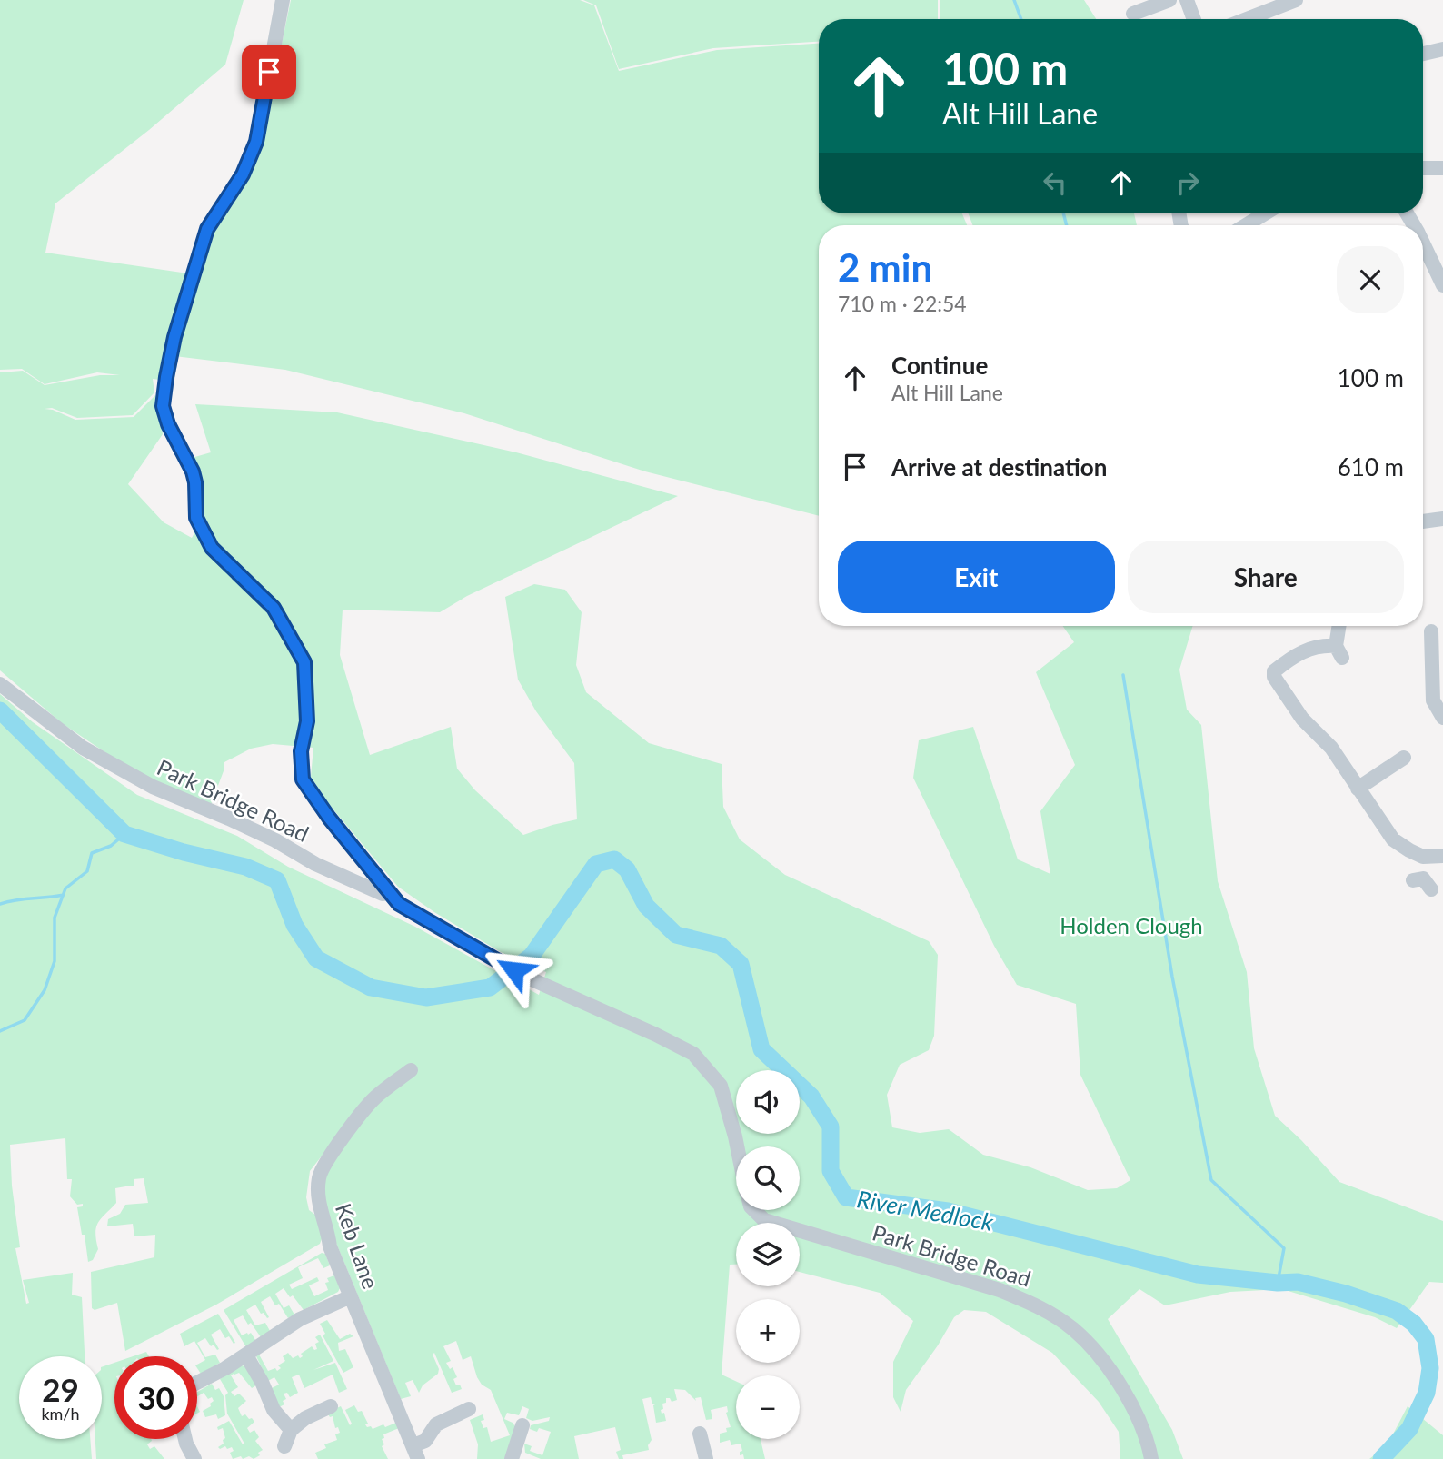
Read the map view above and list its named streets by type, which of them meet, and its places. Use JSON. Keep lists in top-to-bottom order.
{
  "streets": {
    "street": ["Park Bridge Road", "Keb Lane"]
  },
  "water": ["River Medlock"],
  "parks": ["Holden Clough"],
  "page": {
    "turn": ["100 m", "Alt Hill Lane"],
    "heading": ["2 min", "710 m · 22:54"],
    "list": [
      {
        "name": "Continue",
        "note": "Alt Hill Lane",
        "value": "100 m"
      },
      {
        "name": "Arrive at destination",
        "value": "610 m"
      }
    ],
    "buttons": ["Exit", "Share"],
    "map_buttons": ["+", "−"],
    "speed": "29 km/h",
    "limit": "30"
  }
}
